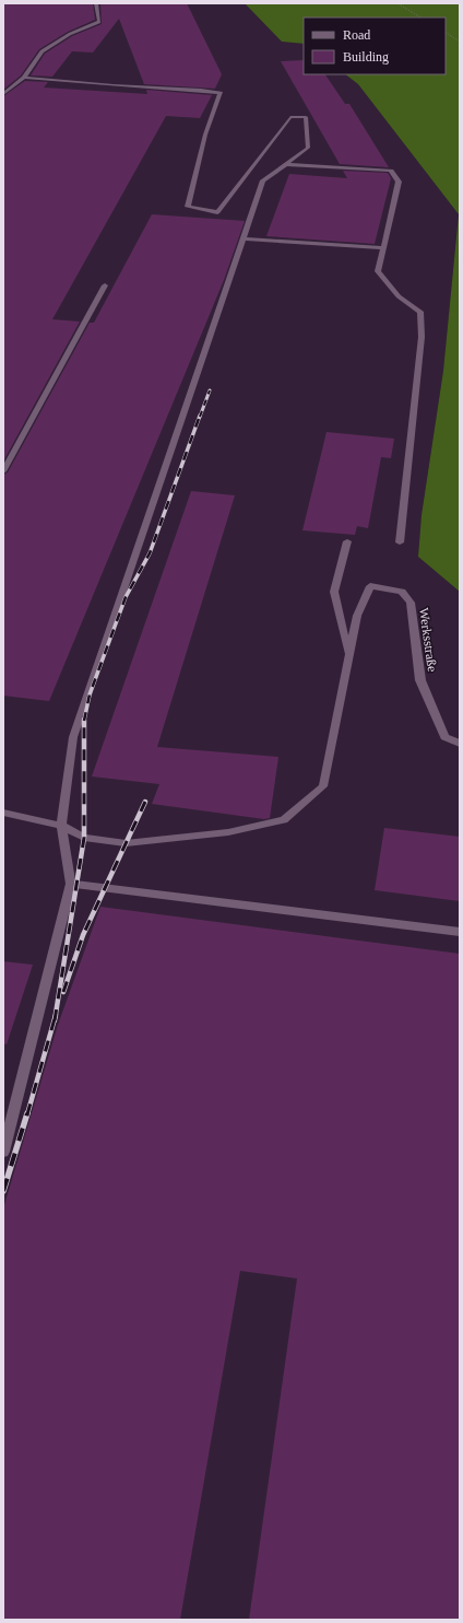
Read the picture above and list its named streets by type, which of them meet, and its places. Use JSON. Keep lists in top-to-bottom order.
{
  "streets": {
    "street": ["Werksstraße"]
  },
  "legend": ["Road", "Building"]
}
